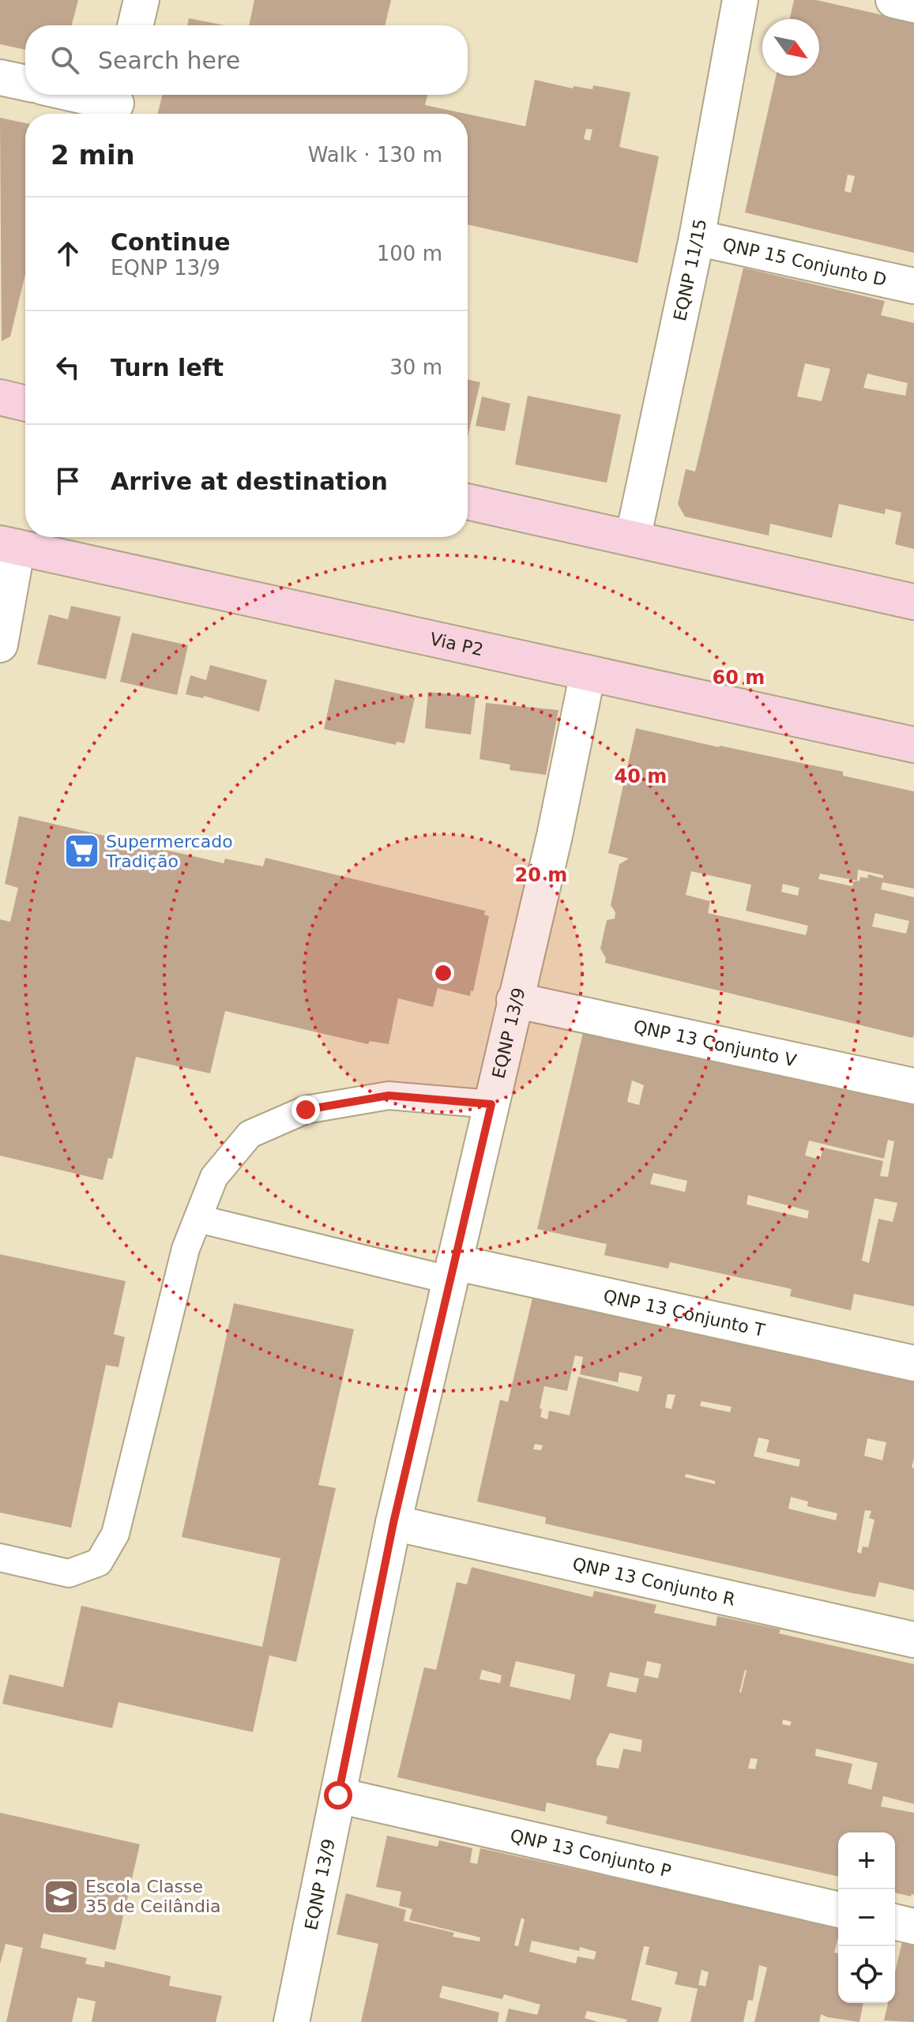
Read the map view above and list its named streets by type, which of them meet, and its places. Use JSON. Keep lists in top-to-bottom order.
{
  "streets": {
    "main road": ["Via P2"],
    "street": [
      "QNP 15 Conjunto D",
      "EQNP 11/15",
      "EQNP 13/9",
      "QNP 13 Conjunto V",
      "QNP 13 Conjunto T",
      "QNP 13 Conjunto R",
      "QNP 13 Conjunto P"
    ]
  },
  "crossings": [
    ["QNP 15 Conjunto D", "EQNP 11/15"],
    ["Via P2", "EQNP 13/9"],
    ["EQNP 13/9", "QNP 13 Conjunto V"],
    ["EQNP 13/9", "QNP 13 Conjunto T"],
    ["EQNP 13/9", "QNP 13 Conjunto R"],
    ["EQNP 13/9", "QNP 13 Conjunto P"]
  ],
  "places": {
    "supermarket": ["Supermercado Tradição"],
    "school or university": ["Escola Classe 35 de Ceilândia"]
  },
  "north": "bottom right",
  "page": {
    "search": "Search here",
    "heading": ["2 min", "Walk · 130 m"],
    "list": [
      ["Continue", "EQNP 13/9", "100 m"],
      ["Turn left", "30 m"],
      "Arrive at destination"
    ],
    "map_buttons": ["+", "−"]
  },
  "rings": ["60 m", "40 m", "20 m"]
}
